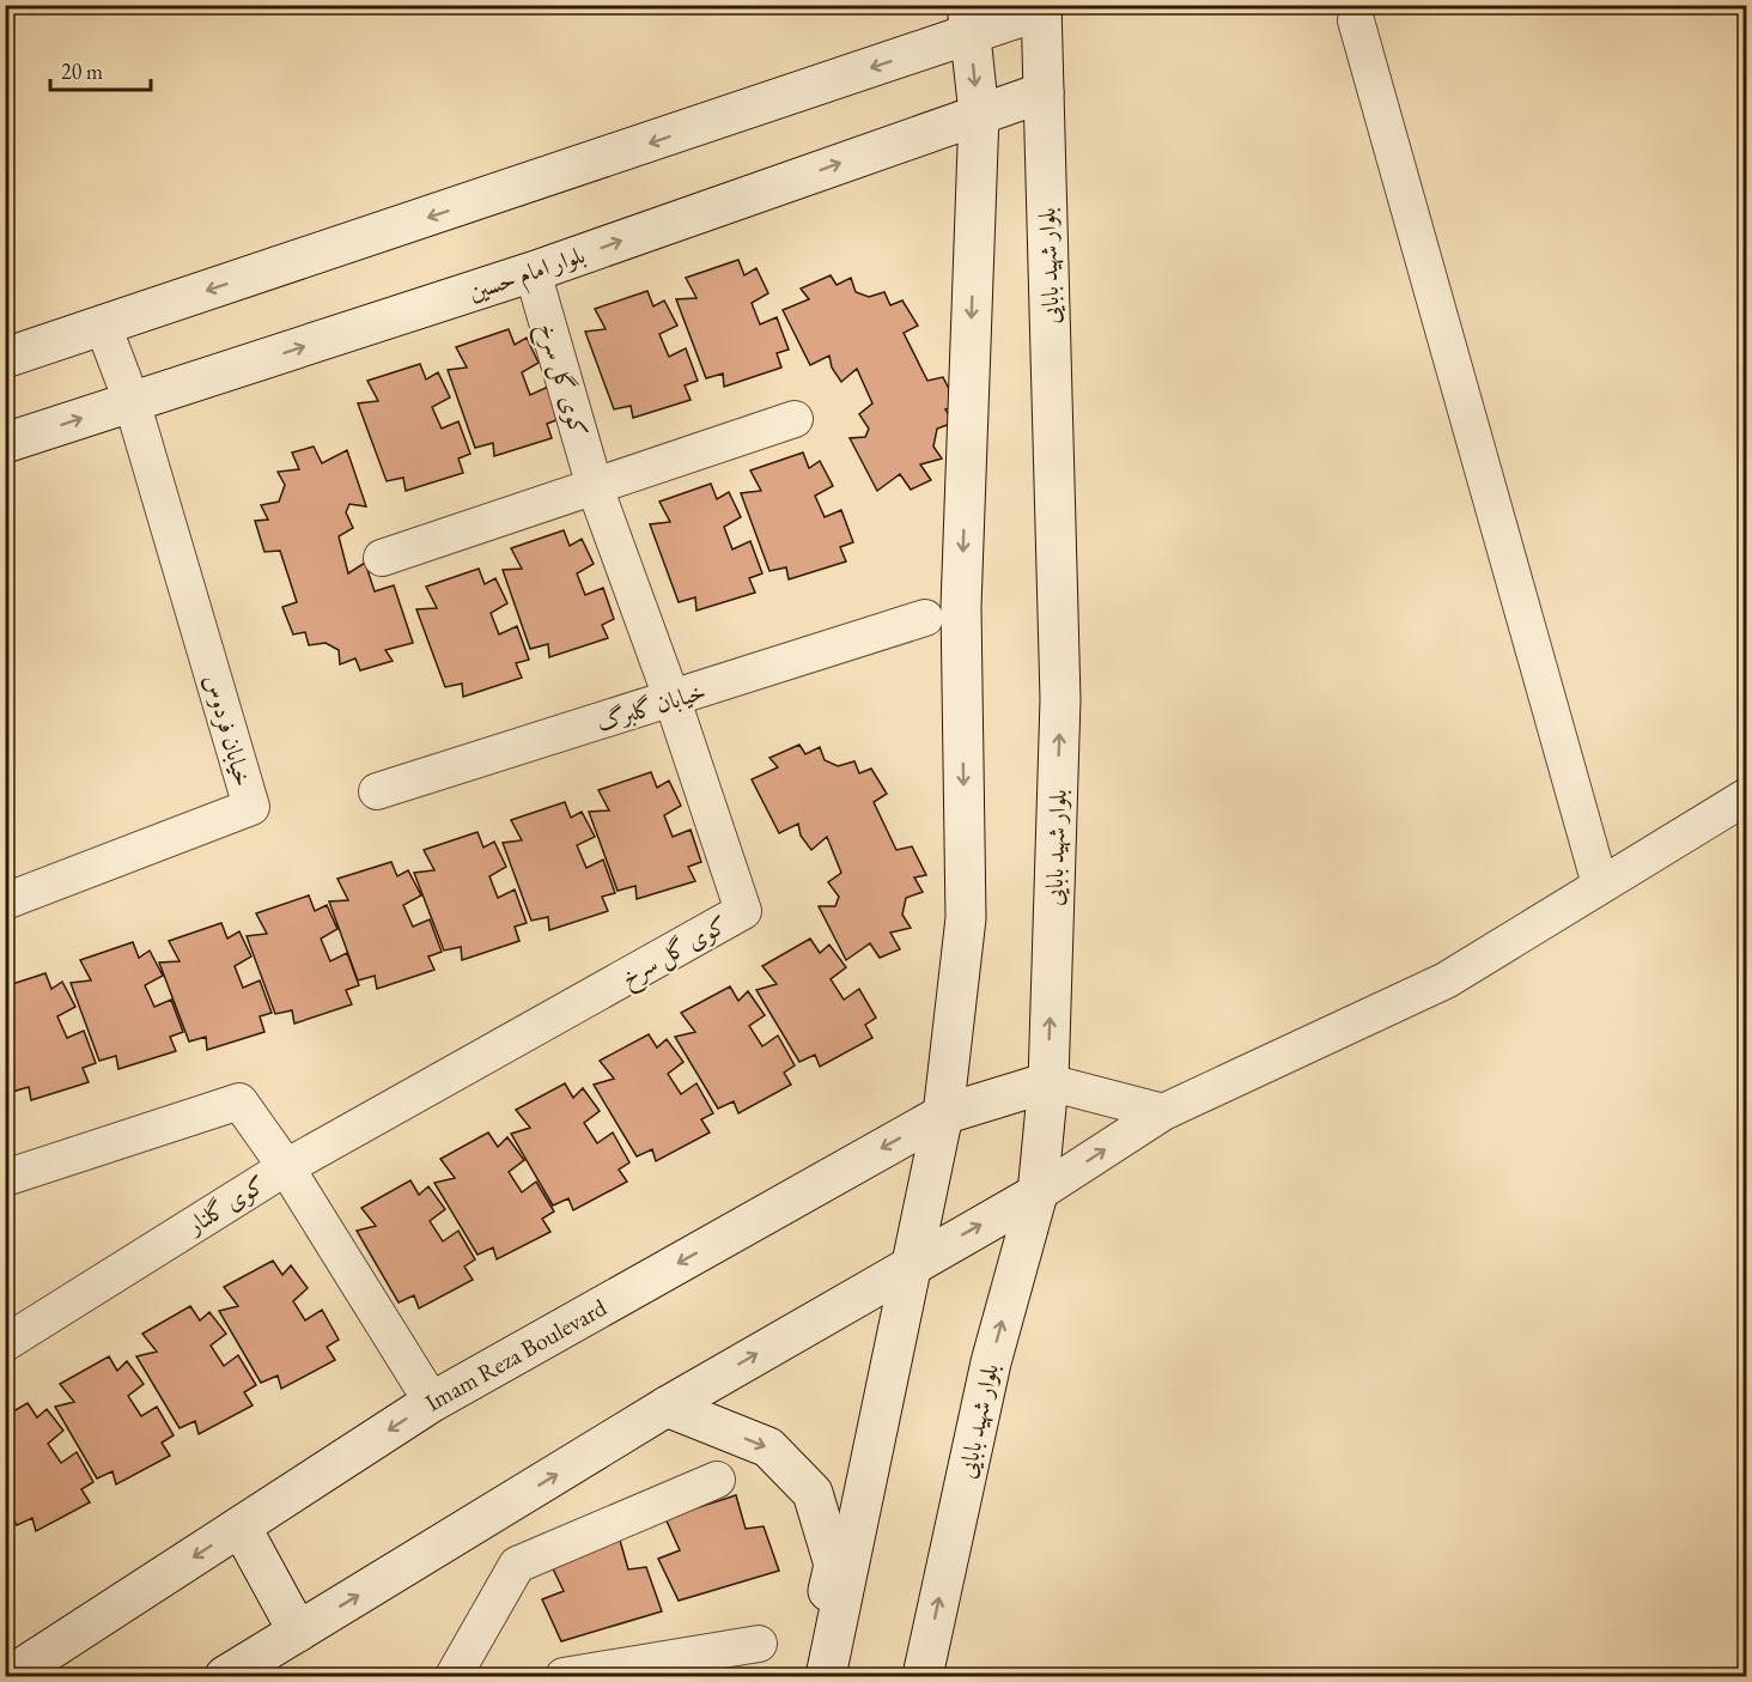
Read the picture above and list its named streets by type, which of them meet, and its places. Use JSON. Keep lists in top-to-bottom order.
{
  "streets": {
    "main road": ["بلوار شهید بابایی", "بلوار امام حسین", "Imam Reza Boulevard"],
    "street": [
      "کوی گل سرخ",
      "خیابان گلبرگ",
      "خیابان فردوس",
      "کوی گلنار"
    ]
  },
  "crossings": [
    ["بلوار شهید بابایی", "بلوار امام حسین"],
    ["بلوار شهید بابایی", "Imam Reza Boulevard"],
    ["بلوار امام حسین", "کوی گل سرخ"],
    ["بلوار امام حسین", "خیابان فردوس"],
    ["کوی گل سرخ", "خیابان گلبرگ"],
    ["کوی گل سرخ", "کوی گلنار"],
    ["کوی گلنار", "Imam Reza Boulevard"]
  ],
  "scale_bar": "20 m"
}
